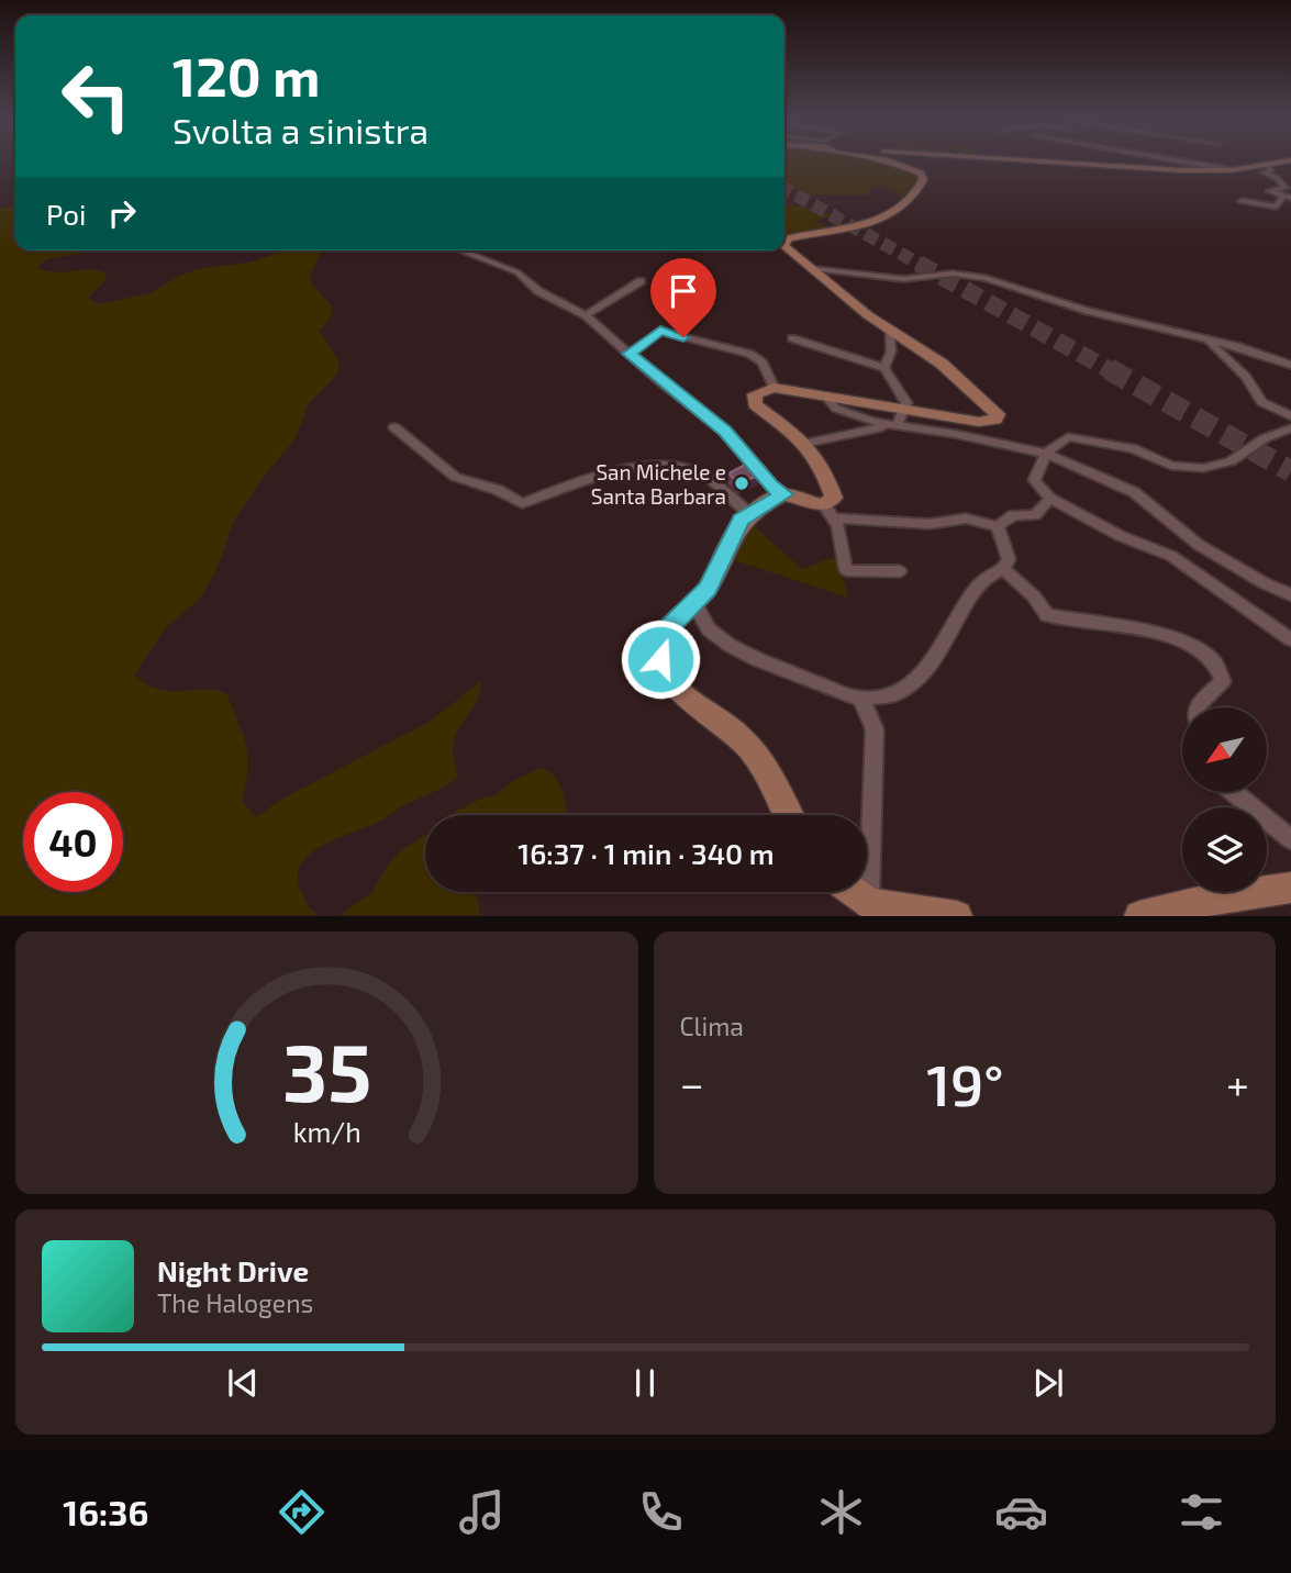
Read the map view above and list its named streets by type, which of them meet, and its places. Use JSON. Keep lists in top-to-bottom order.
{
  "places": ["San Michele e Santa Barbara"],
  "north": "bottom left",
  "page": {
    "turn": ["120 m", "Svolta a sinistra"],
    "then": "Poi",
    "limit": "40",
    "trip": "16:37 · 1 min · 340 m",
    "tile": "Clima",
    "heat": ["−", "19°", "+"],
    "song": ["Night Drive", "The Halogens"],
    "tabs": "16:36",
    "gauge": ["35", "km/h"]
  }
}
